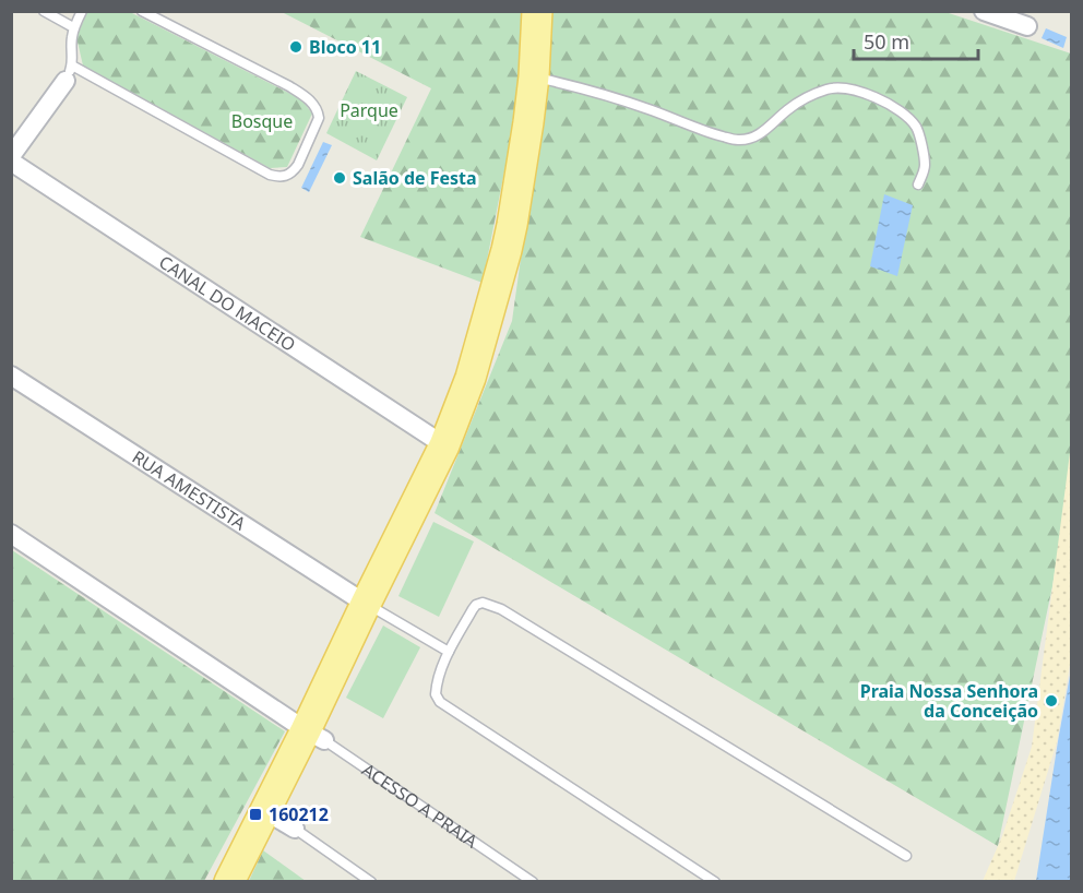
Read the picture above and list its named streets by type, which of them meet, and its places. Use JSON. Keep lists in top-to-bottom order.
{
  "streets": {
    "street": ["CANAL DO MACEIO", "RUA AMESTISTA"],
    "lane": ["ACESSO A PRAIA"]
  },
  "parks": ["Parque", "Bosque"],
  "places": {
    "other": ["Bloco 11", "Salão de Festa", "Praia Nossa Senhora da Conceição"],
    "transit": ["160212"]
  },
  "scale_bar": "50 m"
}
